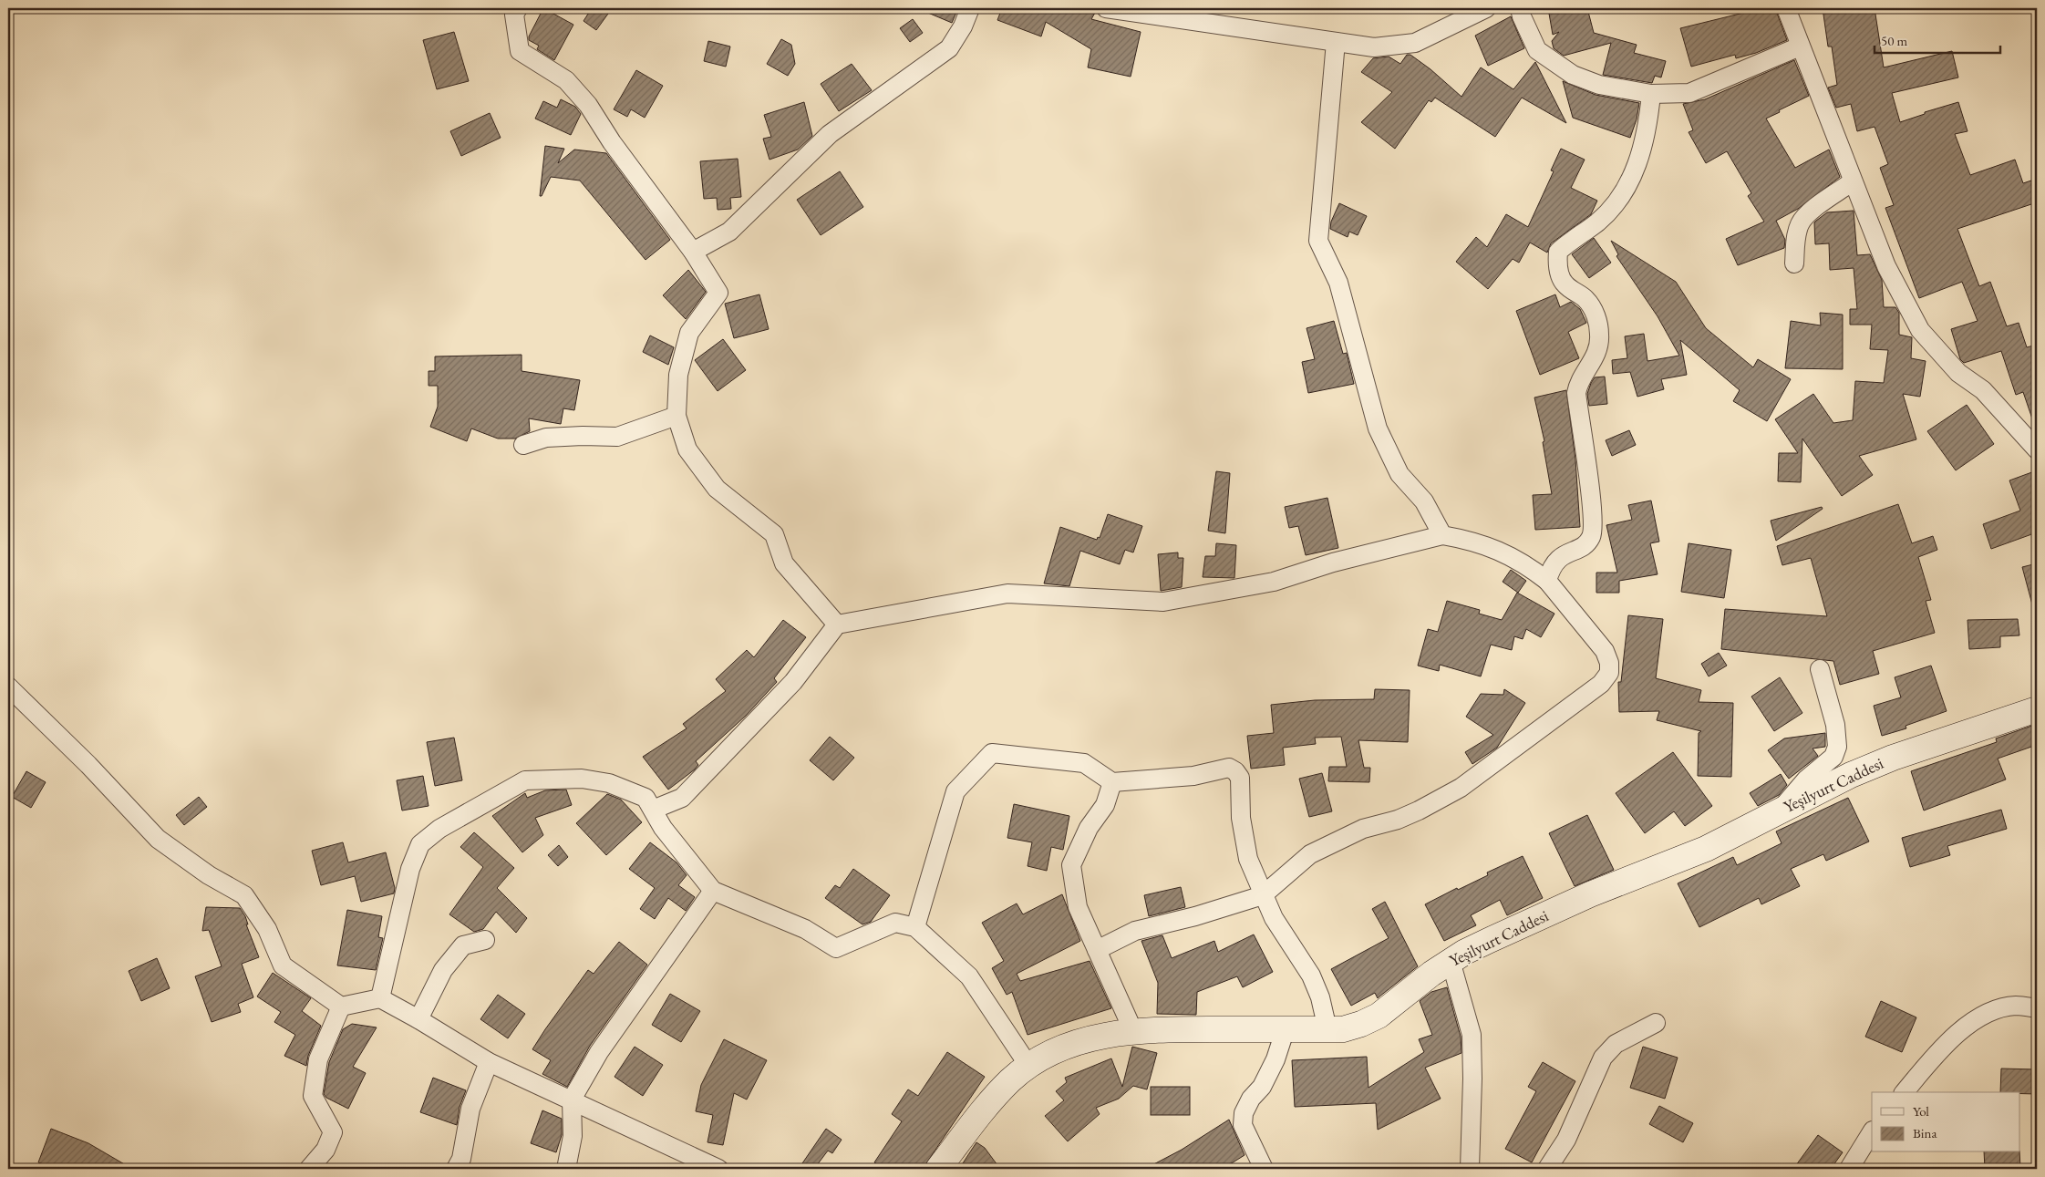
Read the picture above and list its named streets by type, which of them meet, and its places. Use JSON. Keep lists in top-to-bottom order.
{
  "streets": {
    "main road": ["Yeşilyurt Caddesi"]
  },
  "legend": ["Yol", "Bina"],
  "scale_bar": "50 m"
}
